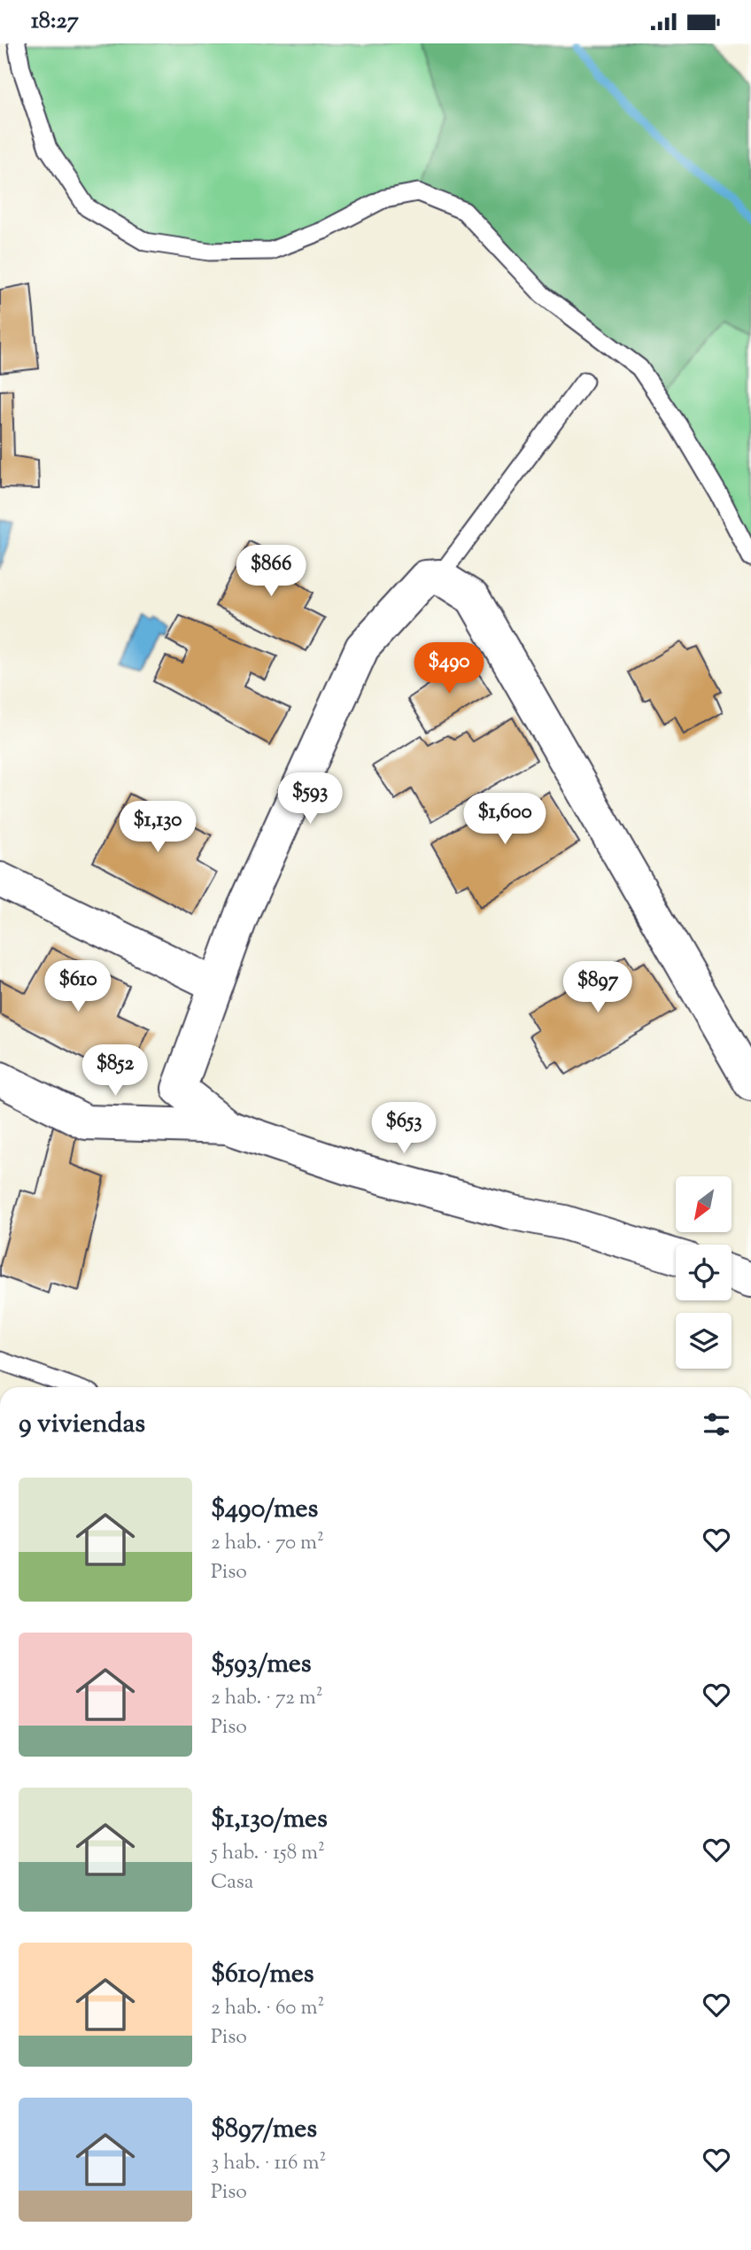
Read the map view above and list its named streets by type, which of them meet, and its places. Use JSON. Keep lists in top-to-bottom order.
{
  "north": "bottom left",
  "page": {
    "status": "18:27",
    "price": [
      "$866",
      "$490",
      "$593",
      "$1,600",
      "$1,130",
      "$610",
      "$897",
      "$852",
      "$653"
    ],
    "heading": "9 viviendas",
    "list": [
      {
        "name": "$490/mes",
        "note": "2 hab. · 70 m² · Piso"
      },
      {
        "name": "$593/mes",
        "note": "2 hab. · 72 m² · Piso"
      },
      {
        "name": "$1,130/mes",
        "note": "5 hab. · 158 m² · Casa"
      },
      {
        "name": "$610/mes",
        "note": "2 hab. · 60 m² · Piso"
      },
      {
        "name": "$897/mes",
        "note": "3 hab. · 116 m² · Piso"
      }
    ]
  }
}
